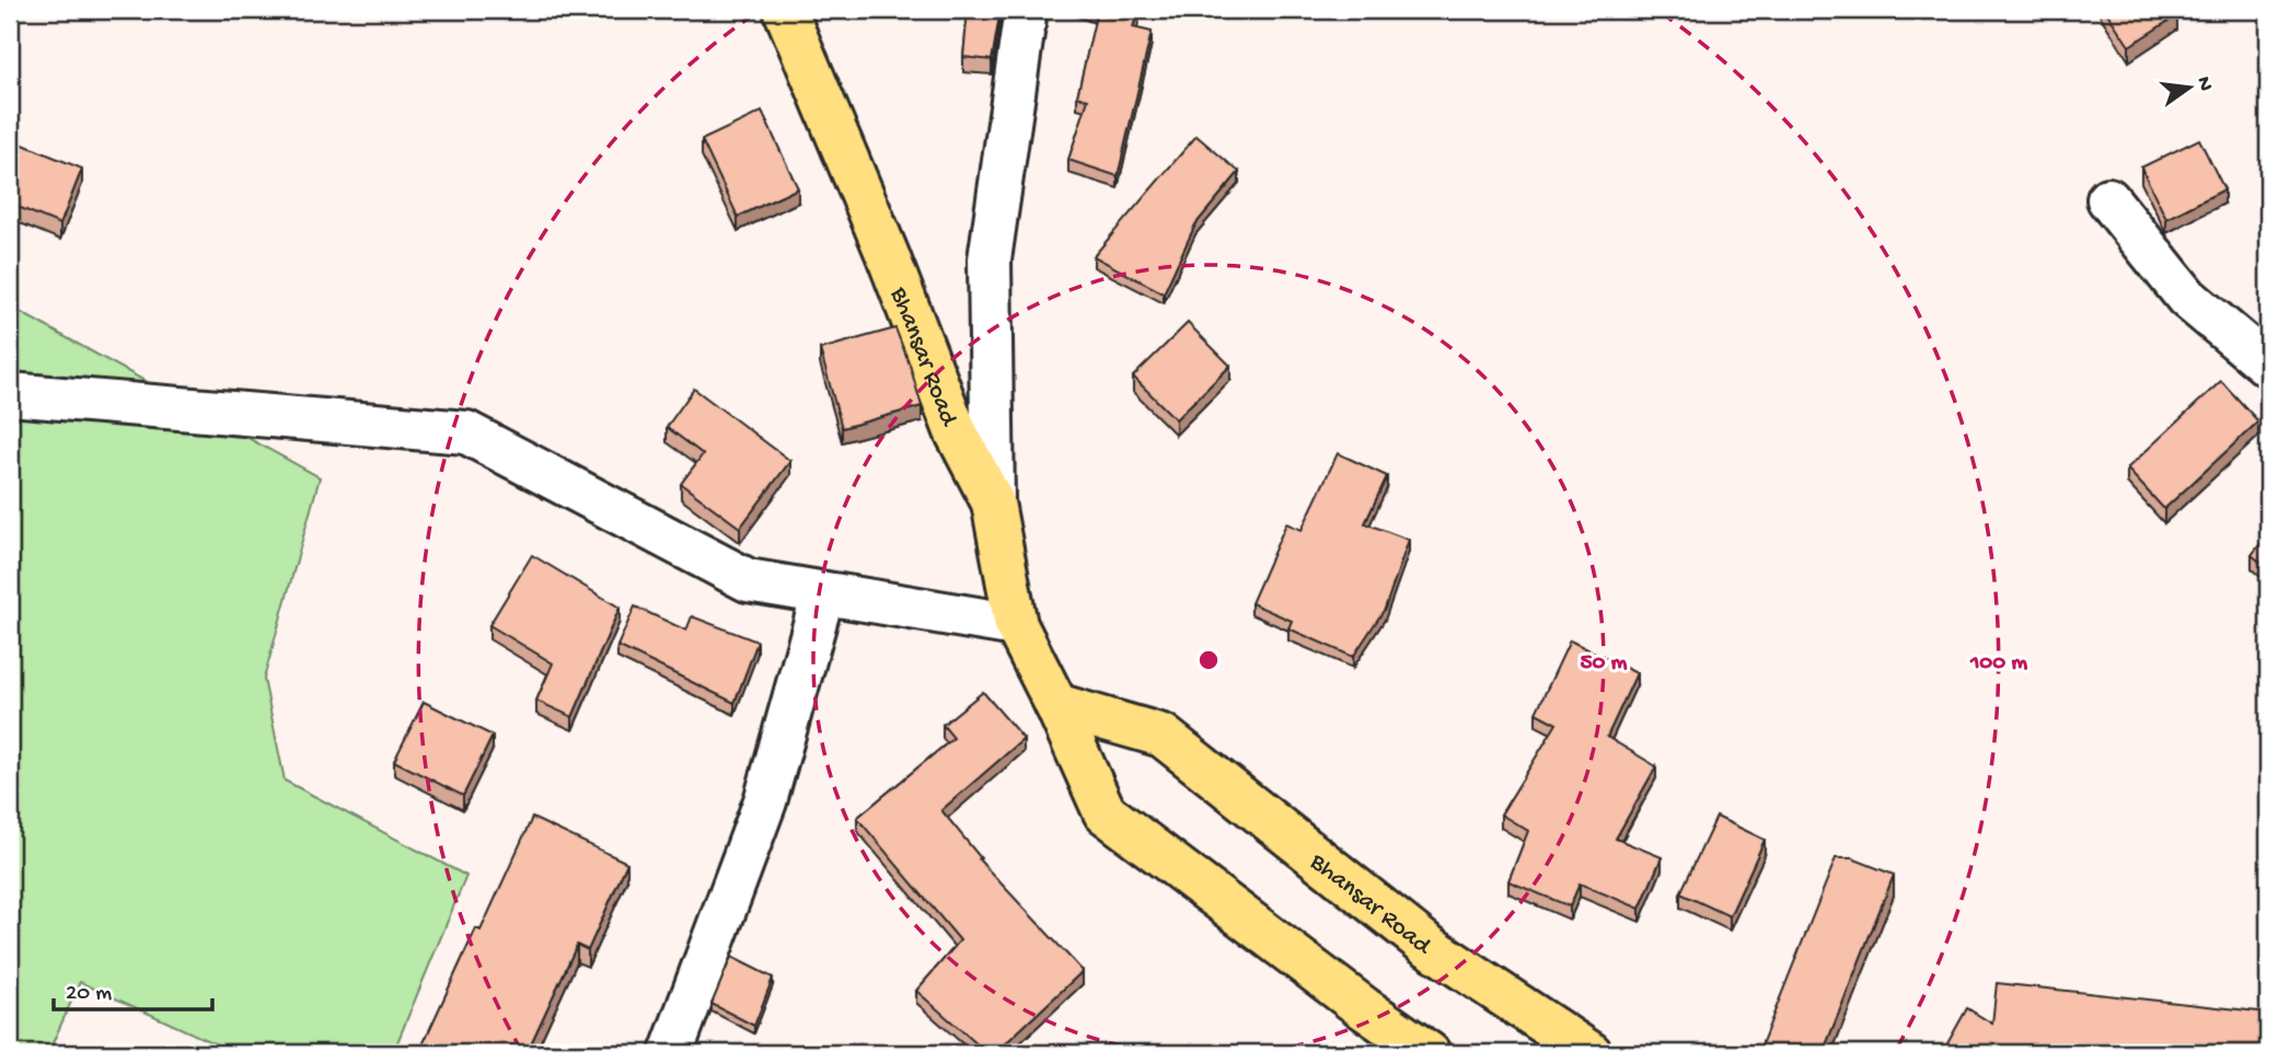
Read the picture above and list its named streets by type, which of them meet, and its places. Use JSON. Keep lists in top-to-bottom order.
{
  "streets": {
    "main road": ["Bhansar Road"]
  },
  "scale_bar": "20 m",
  "north": "right",
  "rings": ["50 m", "100 m"]
}
